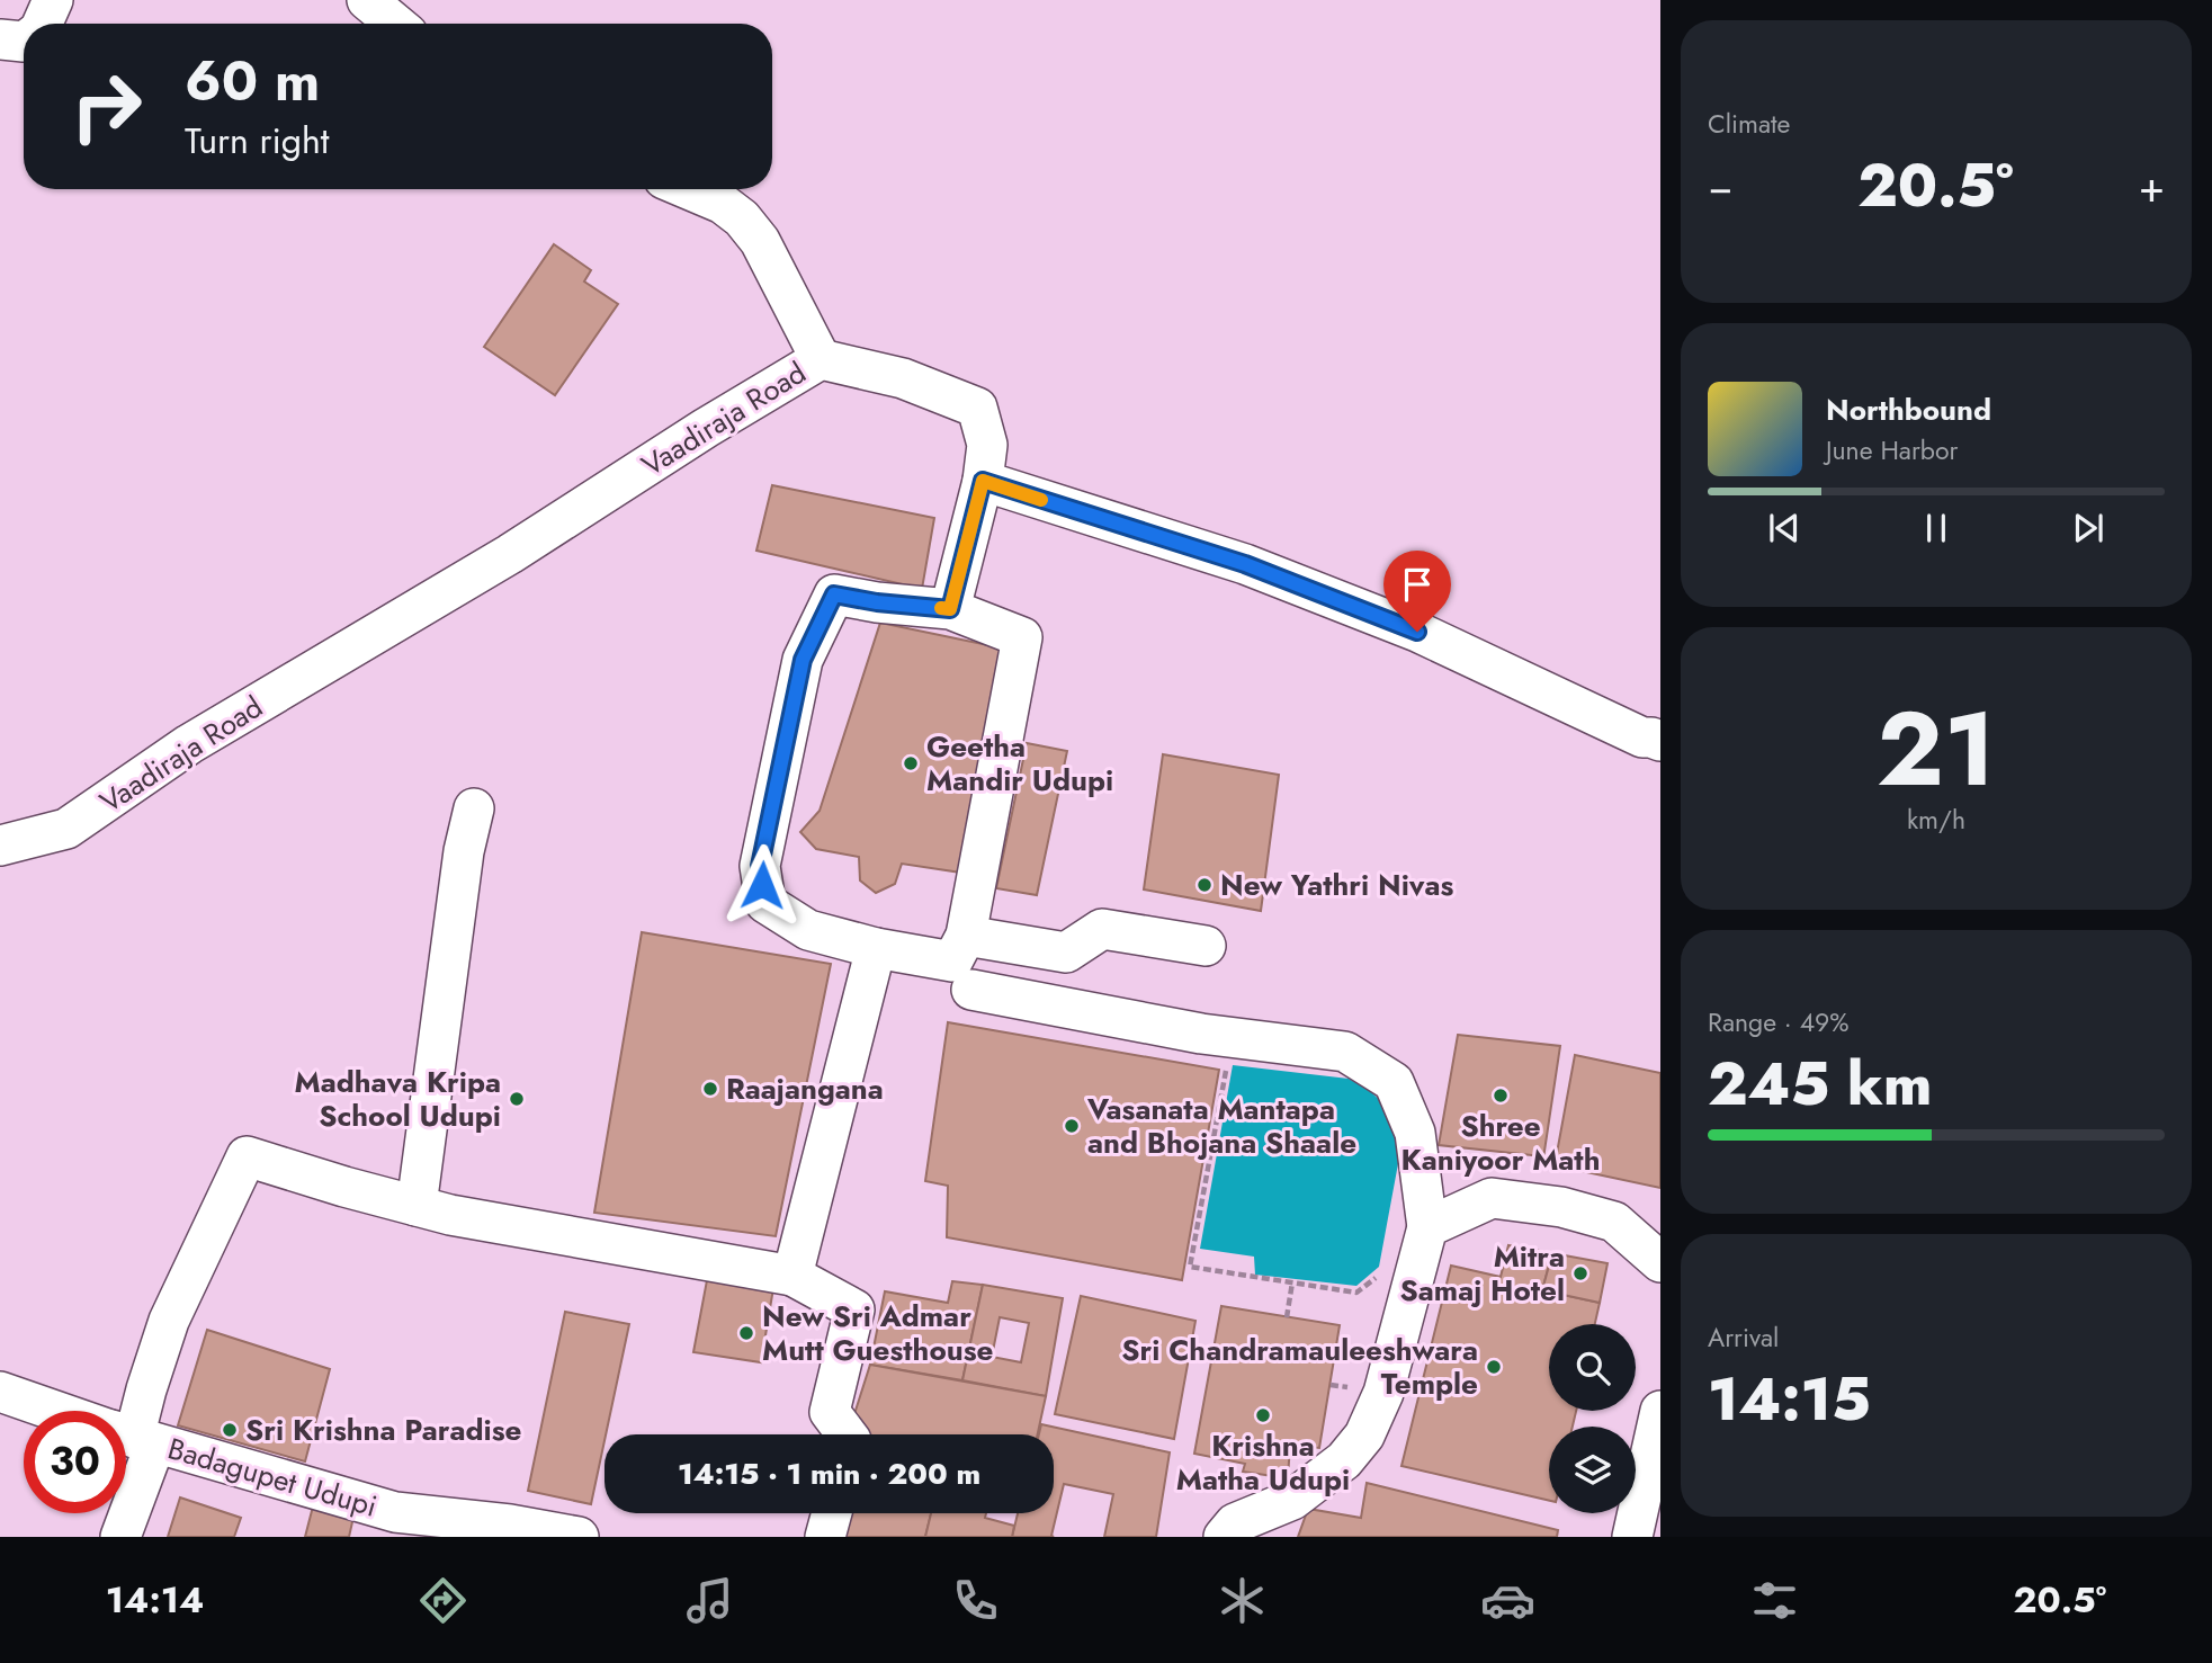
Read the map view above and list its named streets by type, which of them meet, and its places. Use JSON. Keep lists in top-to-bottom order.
{
  "streets": {
    "street": ["Vaadiraja Road", "Badagupet Udupi"]
  },
  "places": [
    "Geetha Mandir Udupi",
    "New Yathri Nivas",
    "Raajangana",
    "Shree Kaniyoor Math",
    "Madhava Kripa School Udupi",
    "Vasanata Mantapa and Bhojana Shaale",
    "Mitra Samaj Hotel",
    "New Sri Admar Mutt Guesthouse",
    "Sri Chandramauleeshwara Temple",
    "Krishna Matha Udupi",
    "Sri Krishna Paradise"
  ],
  "page": {
    "tile": [
      "Climate",
      ["21", "km/h"],
      ["Range · 49%", "245 km"],
      ["Arrival", "14:15"]
    ],
    "turn": ["60 m", "Turn right"],
    "heat": ["−", "20.5°", "+"],
    "song": ["Northbound", "June Harbor"],
    "limit": "30",
    "trip": "14:15 · 1 min · 200 m",
    "tabs": ["14:14", "20.5°"]
  }
}
